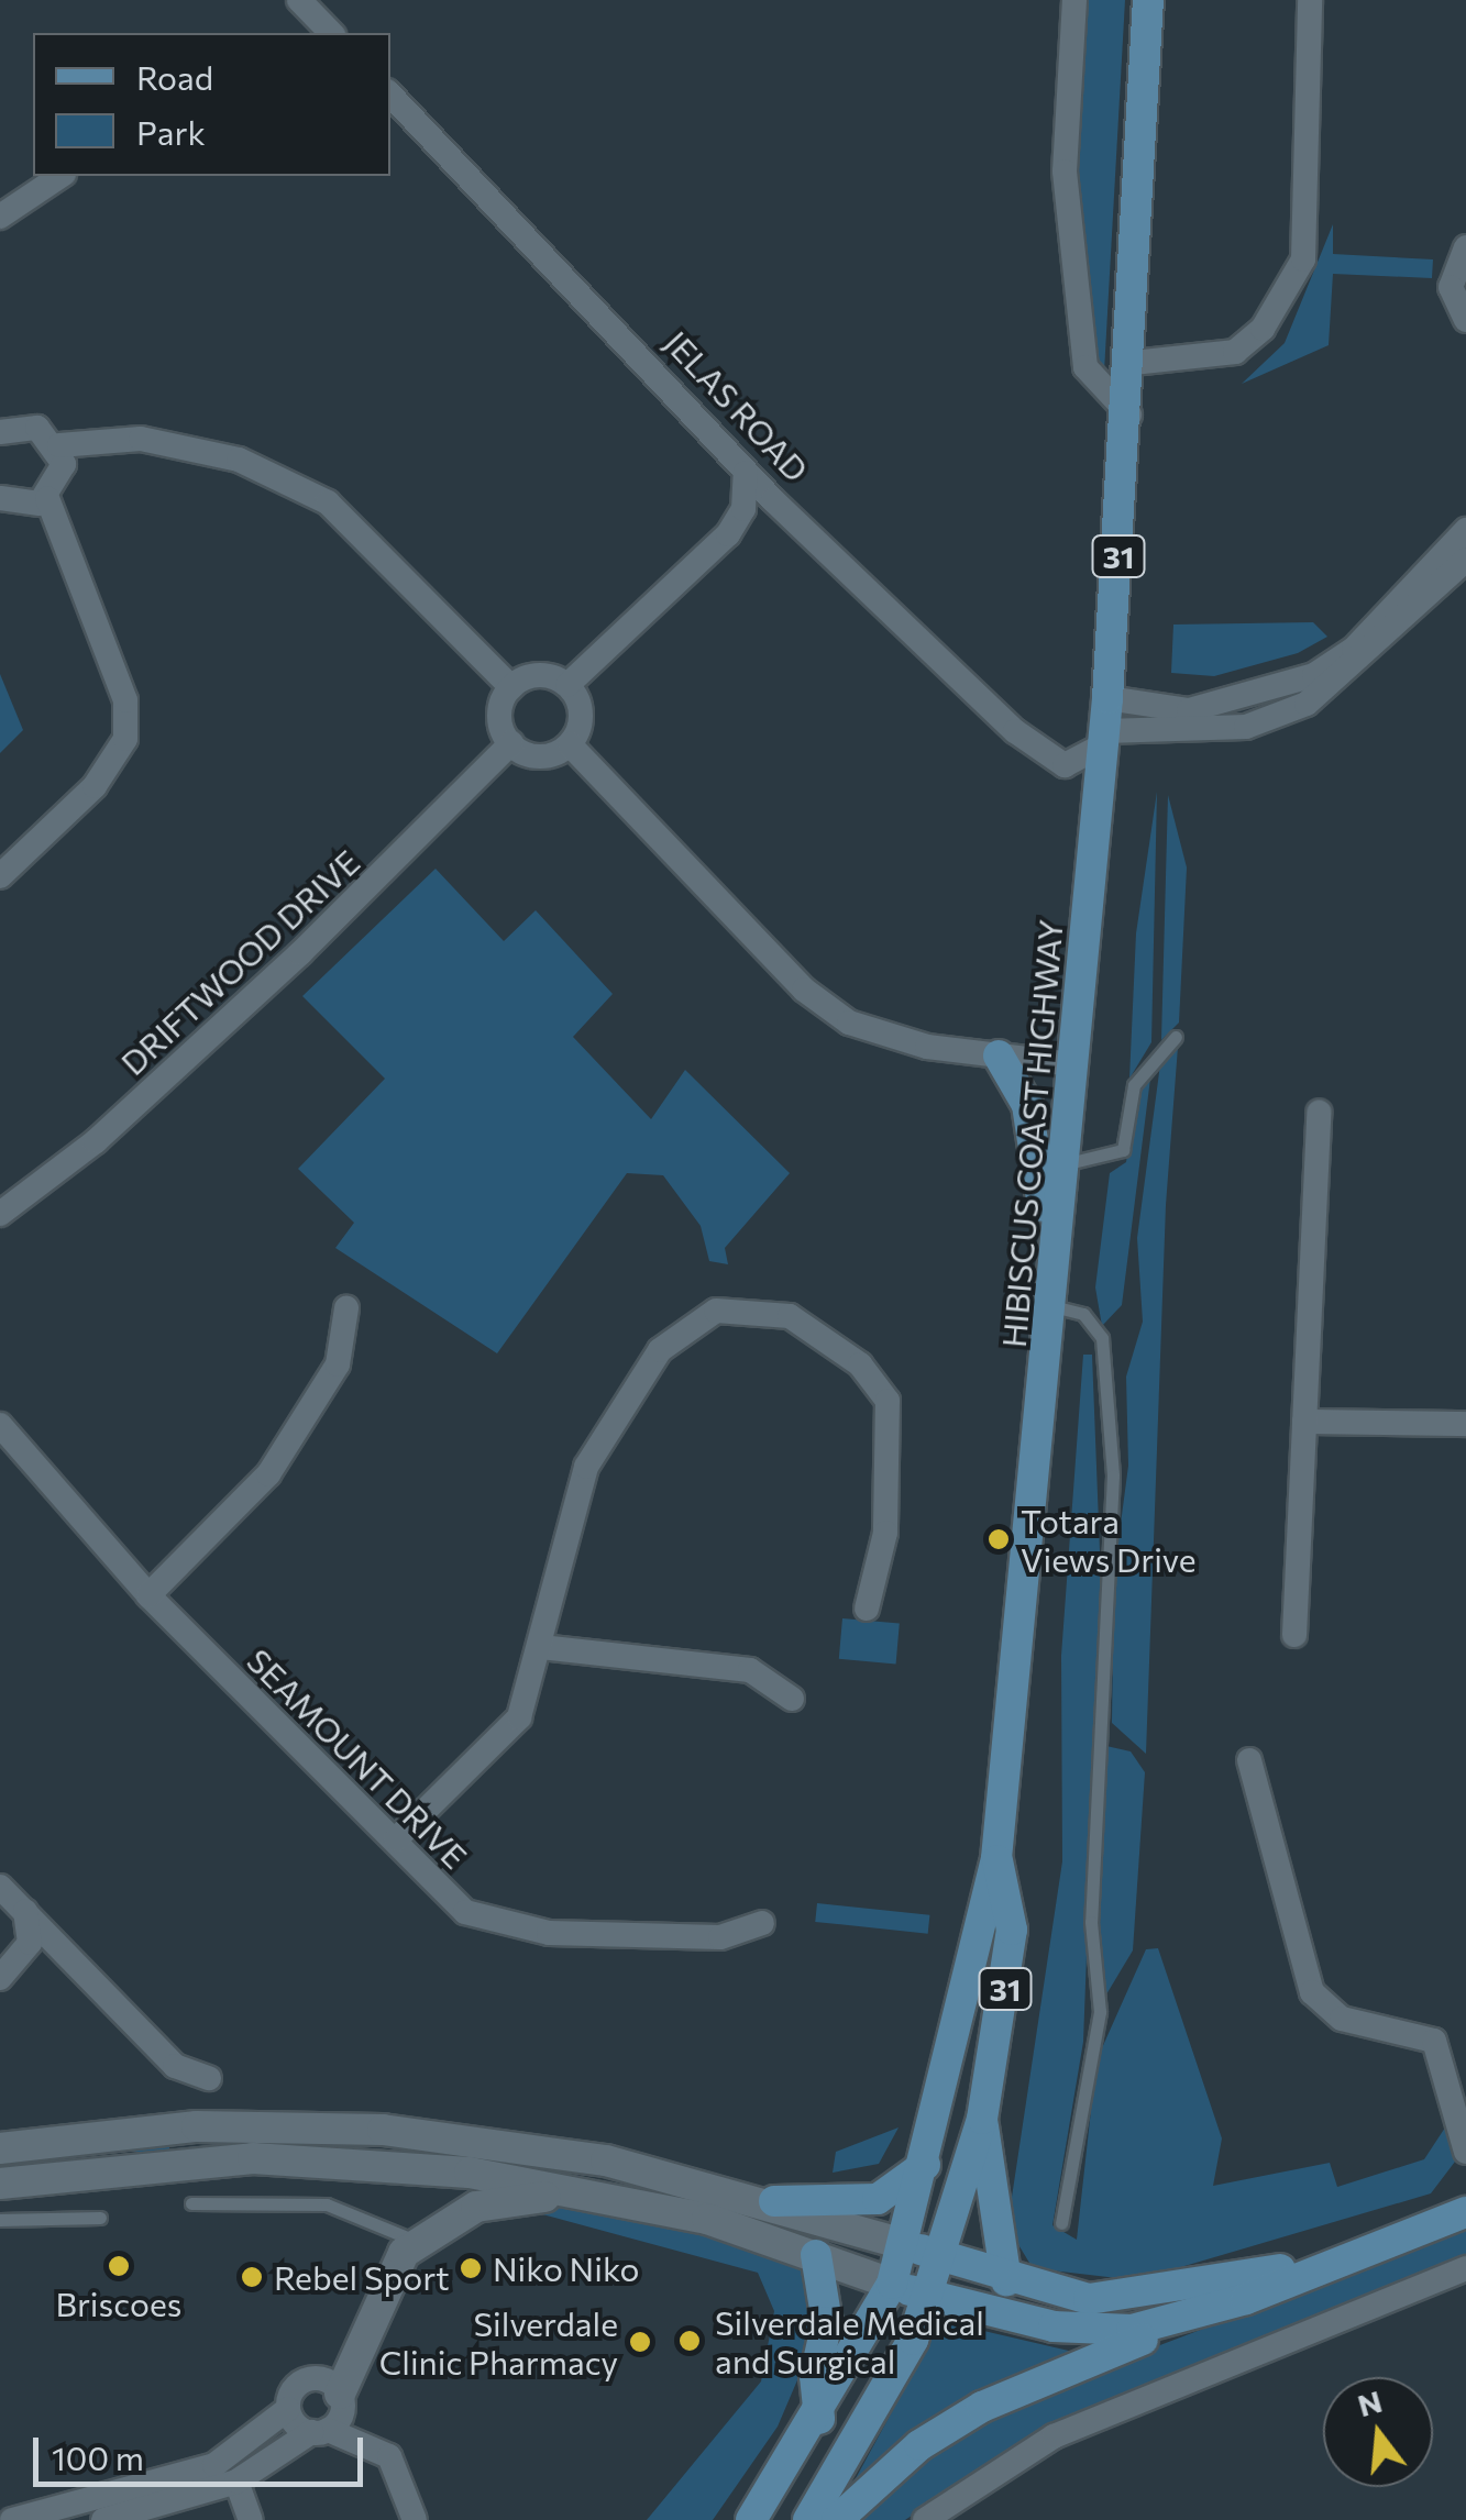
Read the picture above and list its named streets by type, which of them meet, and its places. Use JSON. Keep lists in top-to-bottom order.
{
  "streets": {
    "main road": ["31", "HIBISCUS COAST HIGHWAY"],
    "street": ["JELAS ROAD", "DRIFTWOOD DRIVE", "SEAMOUNT DRIVE"]
  },
  "crossings": [
    ["JELAS ROAD", "HIBISCUS COAST HIGHWAY"]
  ],
  "places": [
    "Totara Views Drive",
    "Briscoes",
    "Niko Niko",
    "Rebel Sport",
    "Silverdale Medical and Surgical",
    "Silverdale Clinic Pharmacy"
  ],
  "legend": ["Road", "Park"],
  "scale_bar": "100 m",
  "north": "top"
}
